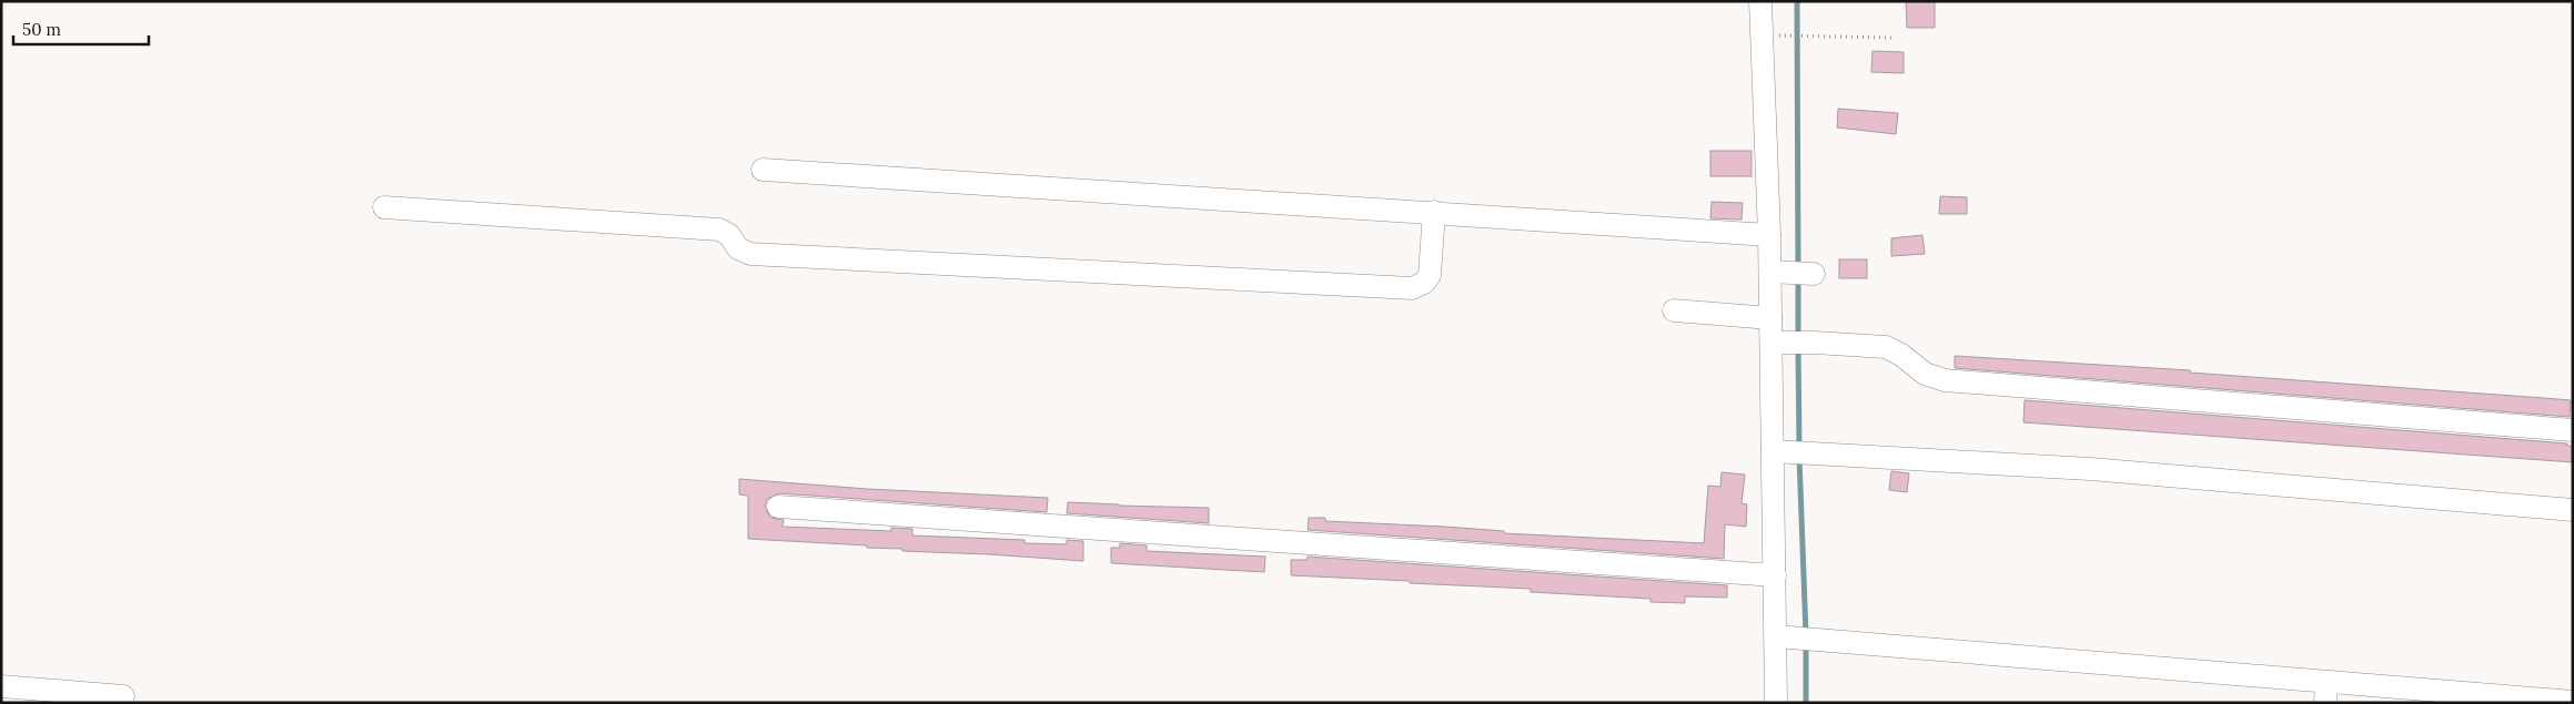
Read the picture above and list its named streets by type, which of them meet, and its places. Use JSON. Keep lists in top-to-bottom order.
{
  "scale_bar": "50 m"
}
